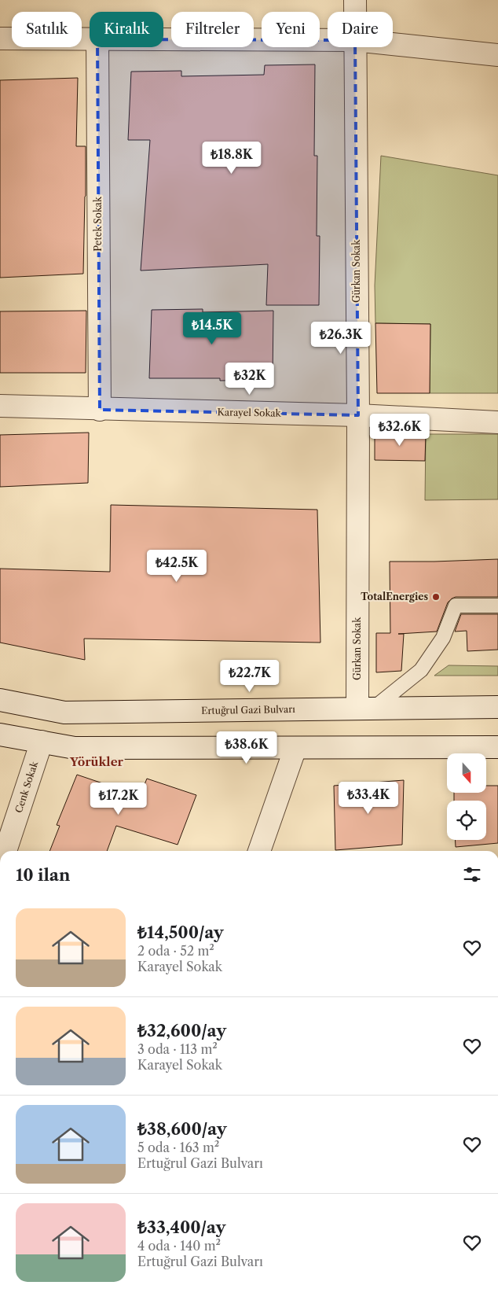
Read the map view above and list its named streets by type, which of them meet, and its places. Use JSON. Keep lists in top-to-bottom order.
{
  "streets": {
    "street": [
      "Petek Sokak",
      "Gürkan Sokak",
      "Karayel Sokak",
      "Ertuğrul Gazi Bulvarı",
      "Cenk Sokak"
    ]
  },
  "crossings": [
    ["Petek Sokak", "Karayel Sokak"],
    ["Gürkan Sokak", "Karayel Sokak"],
    ["Gürkan Sokak", "Ertuğrul Gazi Bulvarı"]
  ],
  "districts": ["Yörükler"],
  "places": ["TotalEnergies"],
  "north": "bottom",
  "page": {
    "chip": [
      "Satılık",
      "Kiralık",
      "Filtreler",
      "Yeni",
      "Daire"
    ],
    "price": [
      "₺18.8K",
      "₺14.5K",
      "₺26.3K",
      "₺32K",
      "₺32.6K",
      "₺42.5K",
      "₺22.7K",
      "₺38.6K",
      "₺33.4K",
      "₺17.2K"
    ],
    "heading": "10 ilan",
    "list": [
      {
        "name": "₺14,500/ay",
        "note": "2 oda · 52 m² · Karayel Sokak"
      },
      {
        "name": "₺32,600/ay",
        "note": "3 oda · 113 m² · Karayel Sokak"
      },
      {
        "name": "₺38,600/ay",
        "note": "5 oda · 163 m² · Ertuğrul Gazi Bulvarı"
      },
      {
        "name": "₺33,400/ay",
        "note": "4 oda · 140 m² · Ertuğrul Gazi Bulvarı"
      }
    ]
  }
}
